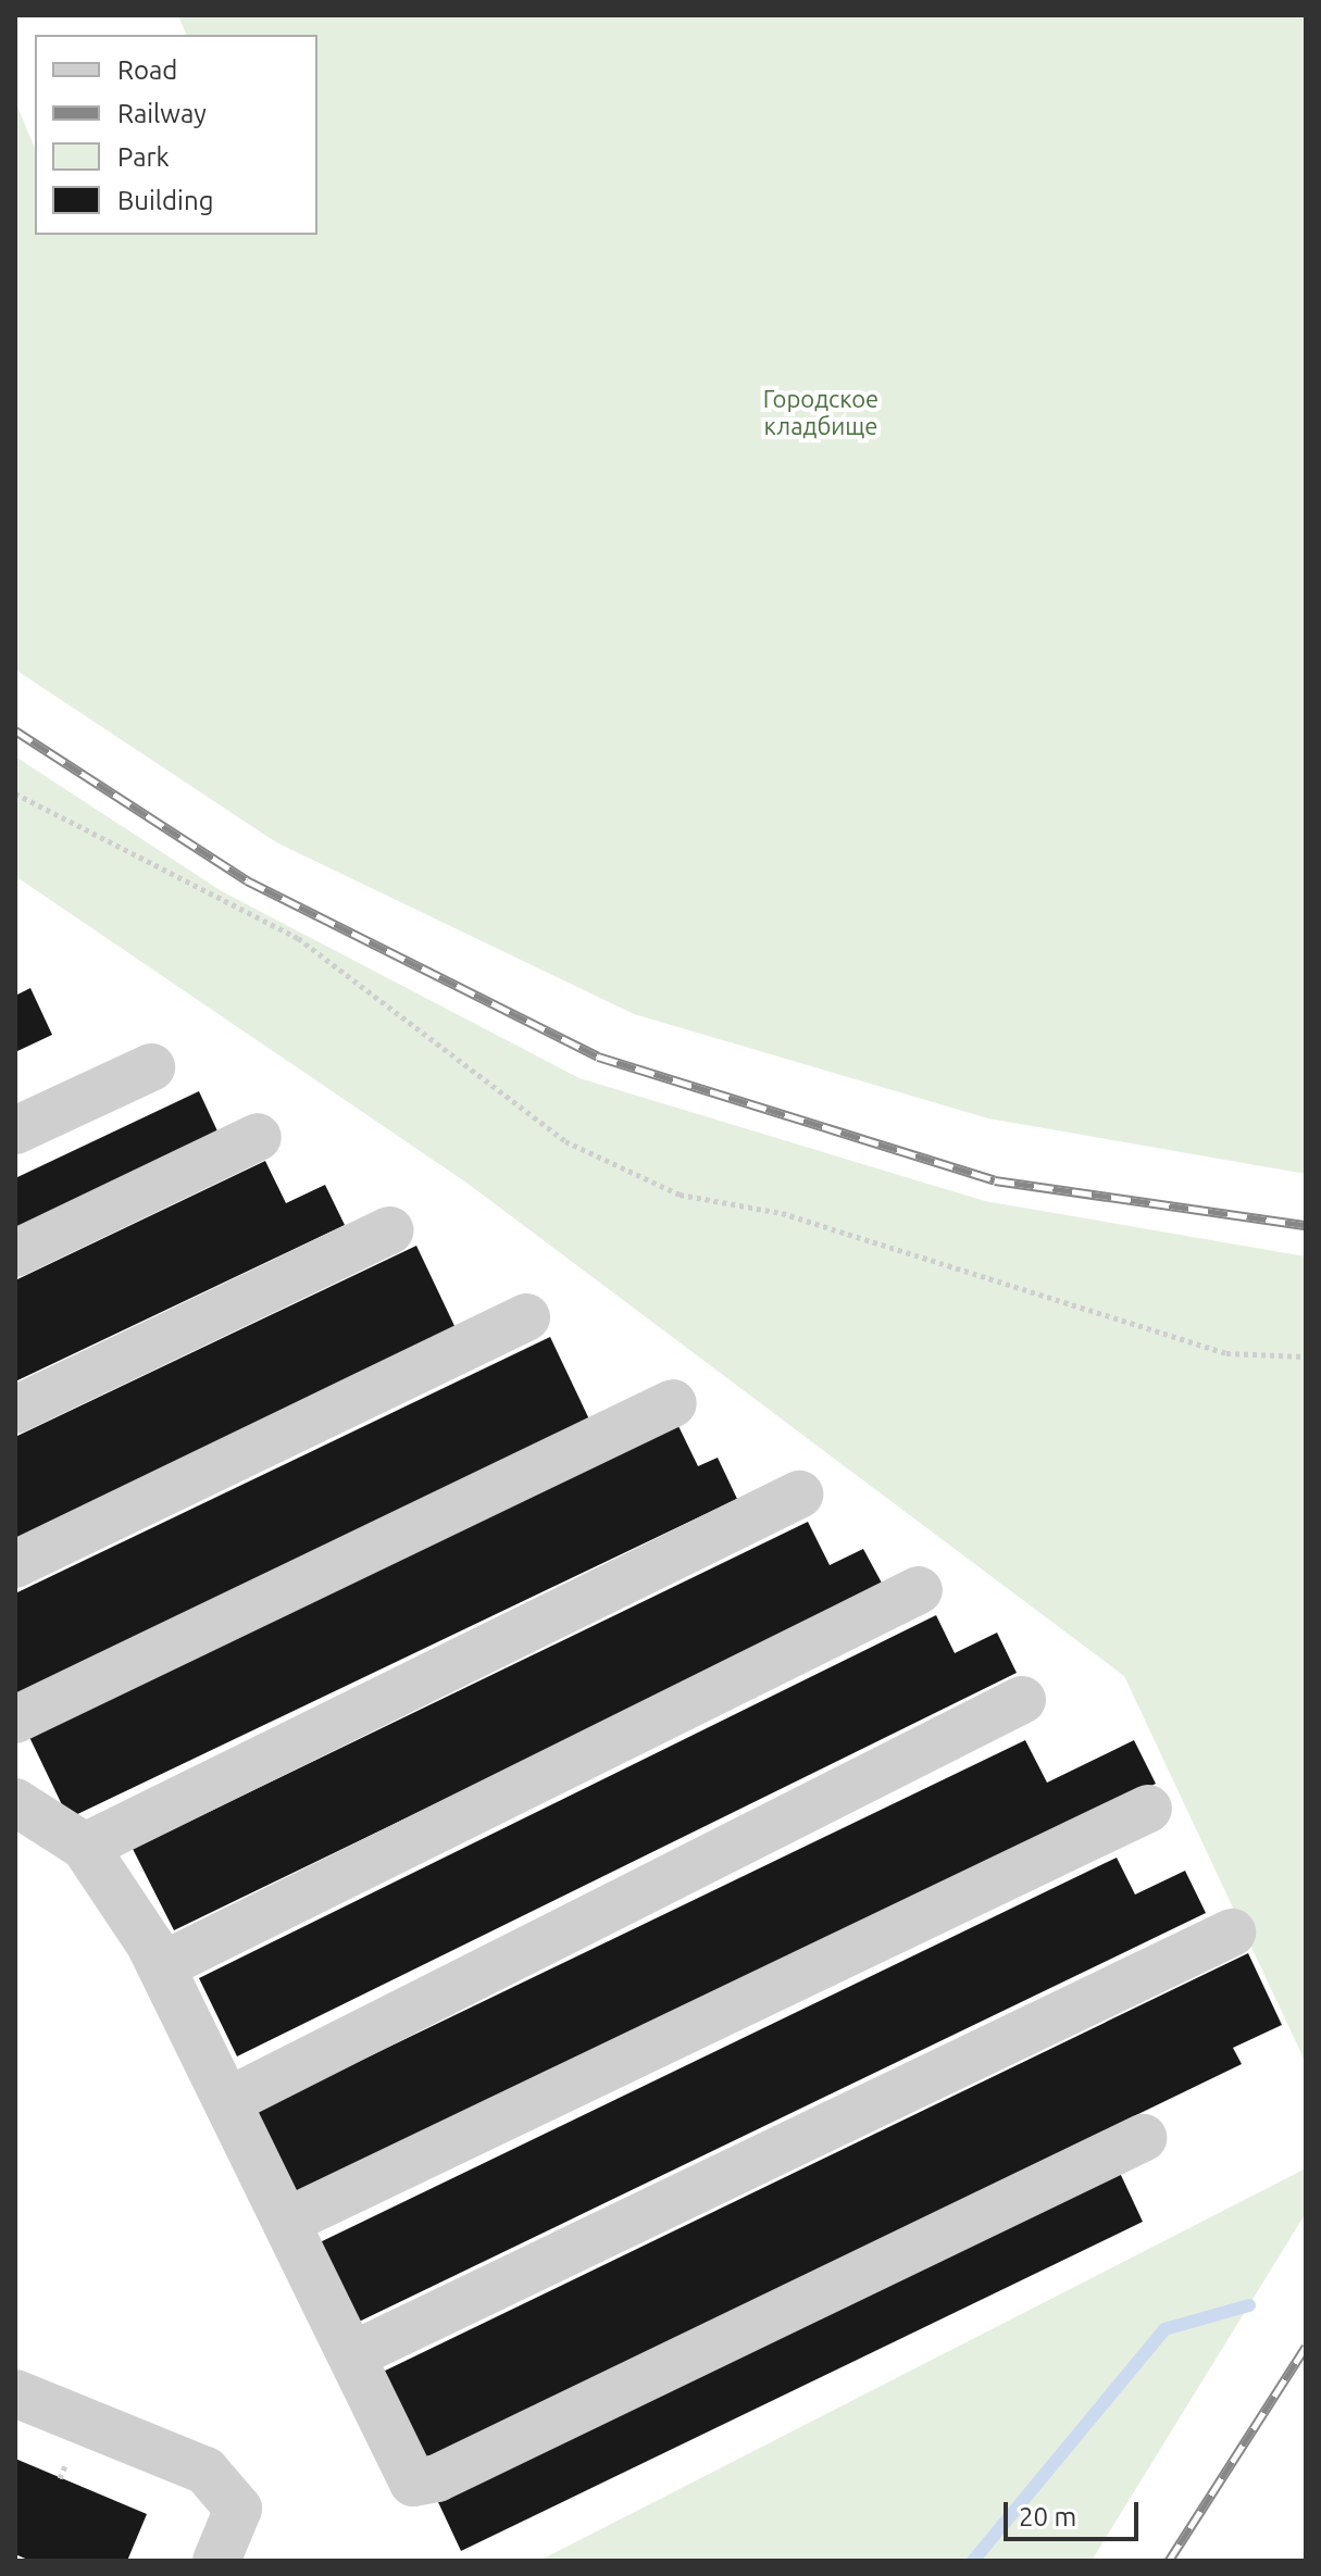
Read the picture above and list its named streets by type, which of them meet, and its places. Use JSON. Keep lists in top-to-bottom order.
{
  "parks": ["Городское кладбище"],
  "legend": [
    "Road",
    "Railway",
    "Park",
    "Building"
  ],
  "scale_bar": "20 m"
}
